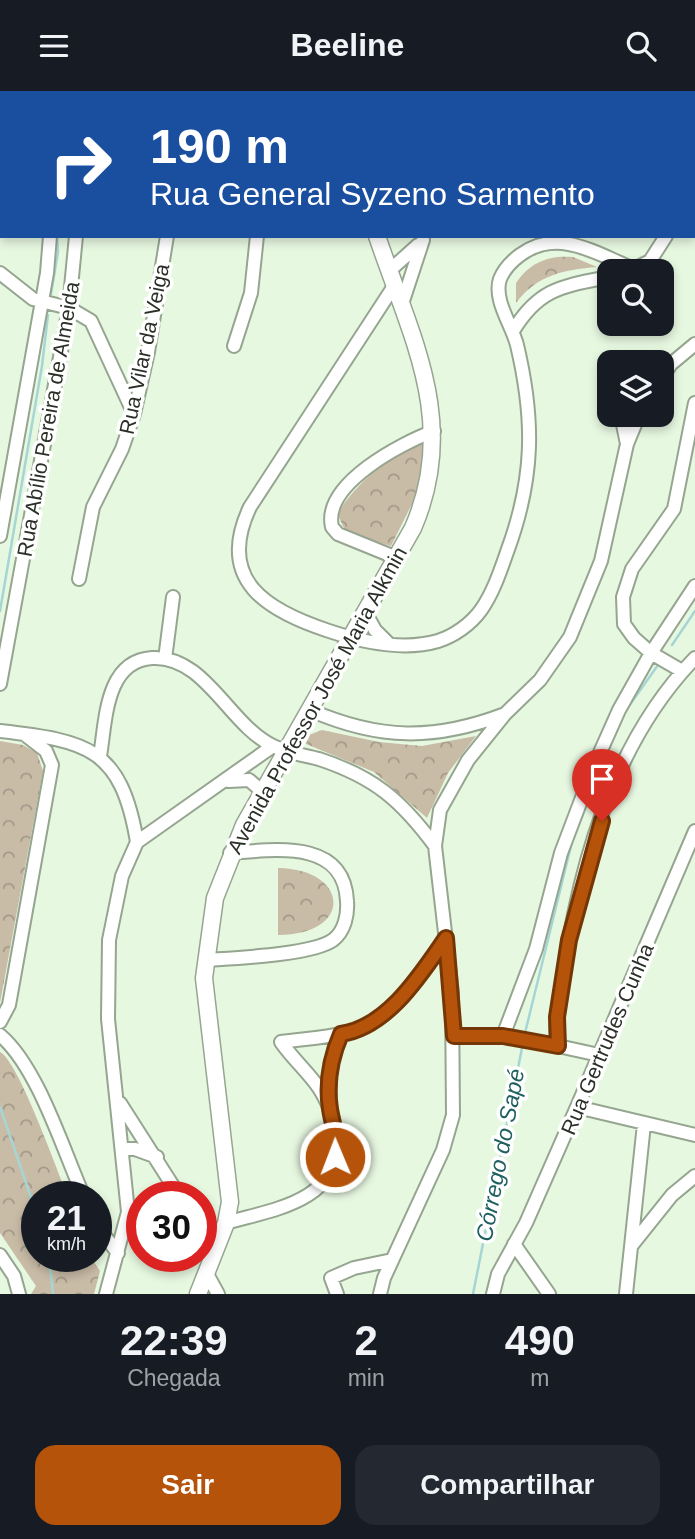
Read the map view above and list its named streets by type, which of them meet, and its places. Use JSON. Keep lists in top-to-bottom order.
{
  "streets": {
    "street": [
      "Rua Vilar da Veiga",
      "Rua Abílio Pereira de Almeida",
      "Avenida Professor José Maria Alkmin",
      "Rua Gertrudes Cunha"
    ]
  },
  "water": ["Córrego do Sapé"],
  "page": {
    "header": "Beeline",
    "turn": ["190 m", "Rua General Syzeno Sarmento"],
    "speed": "21 km/h",
    "limit": "30",
    "eta": [
      "22:39",
      "Chegada",
      "2",
      "min",
      "490",
      "m"
    ],
    "buttons": ["Sair", "Compartilhar"]
  }
}
